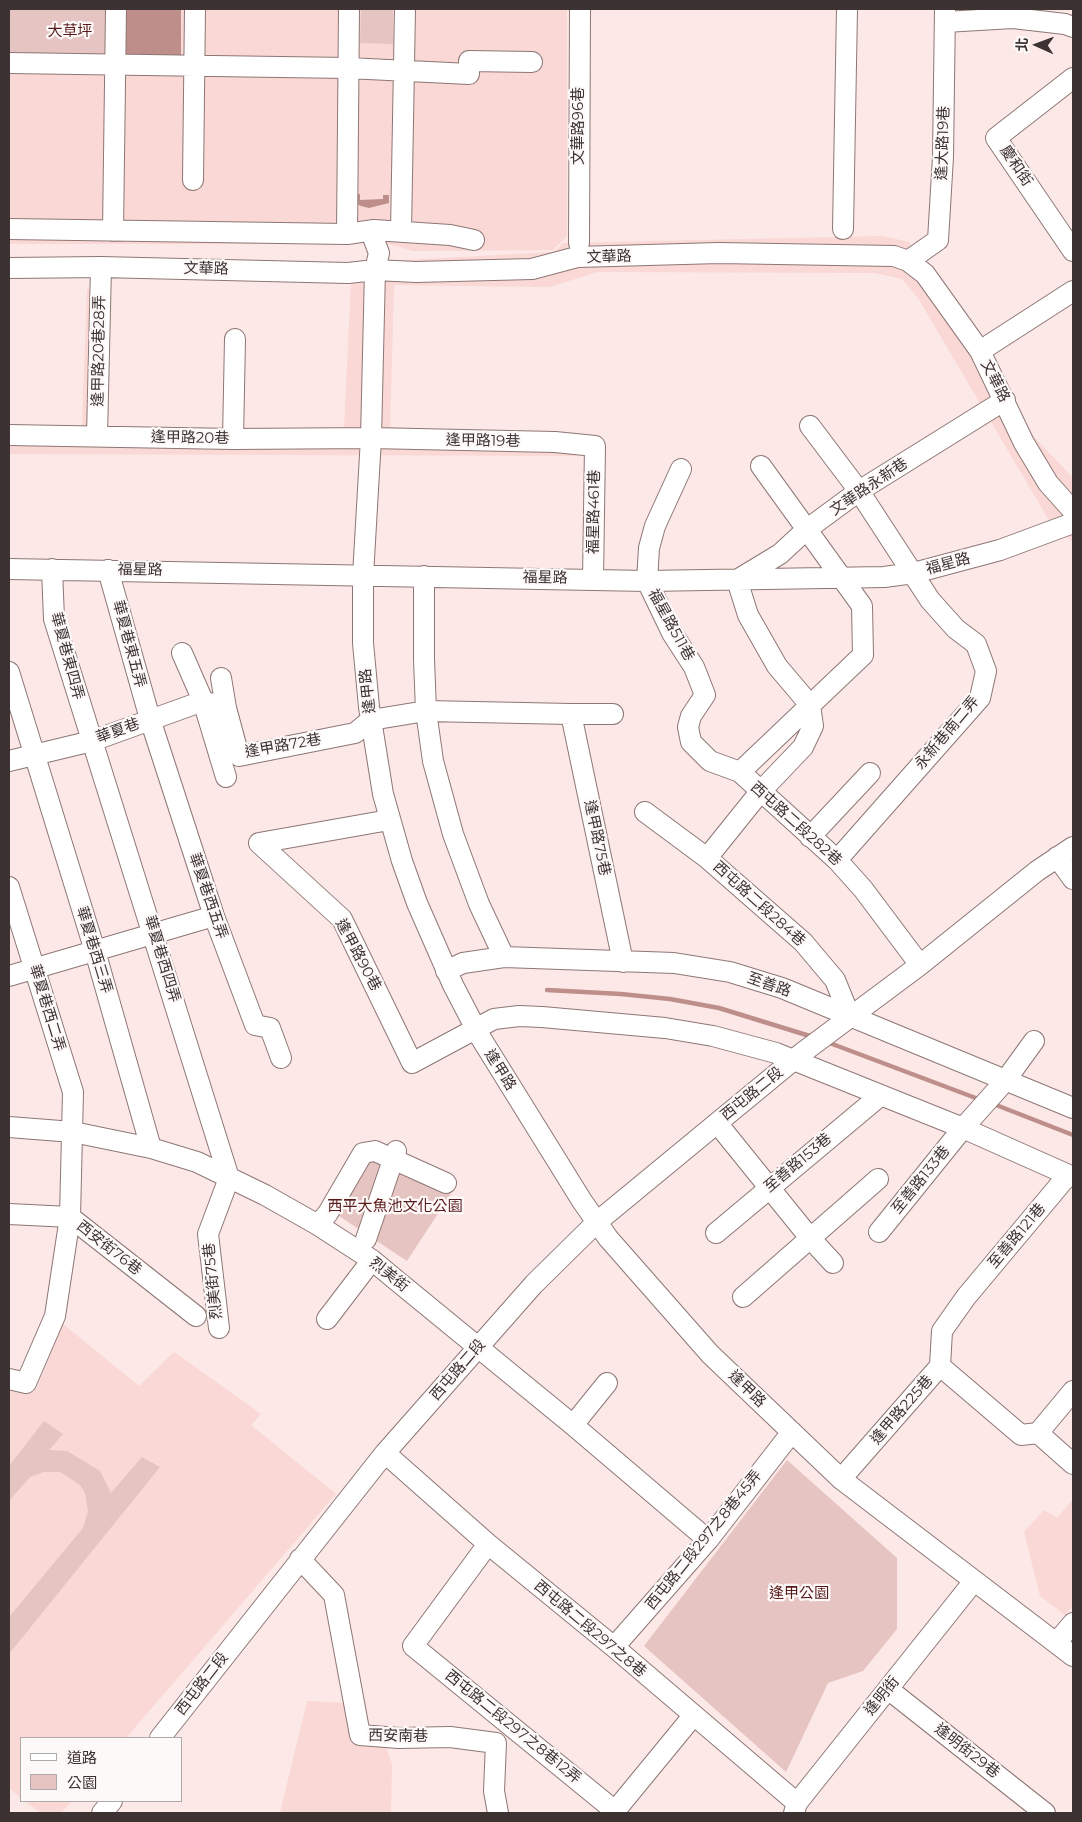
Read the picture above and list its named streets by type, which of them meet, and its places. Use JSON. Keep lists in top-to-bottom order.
{
  "streets": {
    "street": [
      "文華路96巷",
      "逢大路19巷",
      "慶和街",
      "文華路",
      "逢甲路20巷28弄",
      "逢甲路20巷",
      "逢甲路19巷",
      "文華路永新巷",
      "福星路461巷",
      "福星路",
      "福星路511巷",
      "華夏巷東五弄",
      "華夏巷東四弄",
      "逢甲路",
      "華夏巷",
      "永新巷南二弄",
      "逢甲路72巷",
      "西屯路二段282巷",
      "逢甲路75巷",
      "華夏巷西五弄",
      "西屯路二段284巷",
      "華夏巷西三弄",
      "逢甲路90巷",
      "華夏巷西四弄",
      "至善路",
      "華夏巷西二弄",
      "西屯路二段",
      "至善路153巷",
      "至善路133巷",
      "至善路121巷",
      "西安街76巷",
      "烈美街",
      "烈美街75巷",
      "逢甲路225巷",
      "西屯路二段297之8巷45弄",
      "西屯路二段297之8巷",
      "逢明街",
      "西屯路二段297之8巷12弄",
      "西安南巷",
      "逢明街29巷"
    ]
  },
  "crossings": [
    ["逢大路19巷", "文華路"],
    ["文華路", "逢甲路20巷28弄"],
    ["文華路", "文華路永新巷"],
    ["文華路", "逢甲路"],
    ["逢甲路20巷28弄", "逢甲路20巷"],
    ["逢甲路20巷", "逢甲路19巷"],
    ["逢甲路20巷", "逢甲路"],
    ["逢甲路19巷", "福星路461巷"],
    ["逢甲路19巷", "逢甲路"],
    ["文華路永新巷", "福星路"],
    ["文華路永新巷", "永新巷南二弄"],
    ["福星路461巷", "福星路"],
    ["福星路", "福星路511巷"],
    ["福星路", "華夏巷東五弄"],
    ["福星路", "華夏巷東四弄"],
    ["福星路", "逢甲路"],
    ["福星路", "永新巷南二弄"],
    ["福星路511巷", "西屯路二段282巷"],
    ["華夏巷東五弄", "華夏巷"],
    ["華夏巷東五弄", "華夏巷西五弄"],
    ["華夏巷東四弄", "華夏巷"],
    ["華夏巷東四弄", "華夏巷西四弄"],
    ["逢甲路", "逢甲路72巷"],
    ["逢甲路", "逢甲路90巷"],
    ["逢甲路", "至善路"],
    ["逢甲路", "西屯路二段"],
    ["逢甲路", "逢甲路225巷"],
    ["逢甲路", "西屯路二段297之8巷45弄"],
    ["逢甲路", "逢明街"],
    ["華夏巷", "華夏巷西五弄"],
    ["華夏巷", "華夏巷西三弄"],
    ["華夏巷", "華夏巷西四弄"],
    ["永新巷南二弄", "西屯路二段282巷"],
    ["逢甲路75巷", "至善路"],
    ["西屯路二段284巷", "至善路"],
    ["西屯路二段284巷", "西屯路二段"],
    ["華夏巷西三弄", "烈美街"],
    ["華夏巷西四弄", "烈美街"],
    ["華夏巷西四弄", "烈美街75巷"],
    ["至善路", "西屯路二段"],
    ["至善路", "至善路133巷"],
    ["華夏巷西二弄", "西安街76巷"],
    ["華夏巷西二弄", "烈美街"],
    ["西屯路二段", "烈美街"],
    ["西屯路二段", "西屯路二段297之8巷"],
    ["西屯路二段", "西安南巷"],
    ["至善路121巷", "逢甲路225巷"],
    ["烈美街", "烈美街75巷"],
    ["烈美街", "西屯路二段297之8巷45弄"],
    ["西屯路二段297之8巷45弄", "西屯路二段297之8巷"],
    ["西屯路二段297之8巷", "逢明街"],
    ["西屯路二段297之8巷", "西屯路二段297之8巷12弄"],
    ["逢明街", "逢明街29巷"]
  ],
  "parks": ["大草坪", "西平大魚池文化公園", "逢甲公園"],
  "legend": ["道路", "公園"],
  "north": "left"
}
